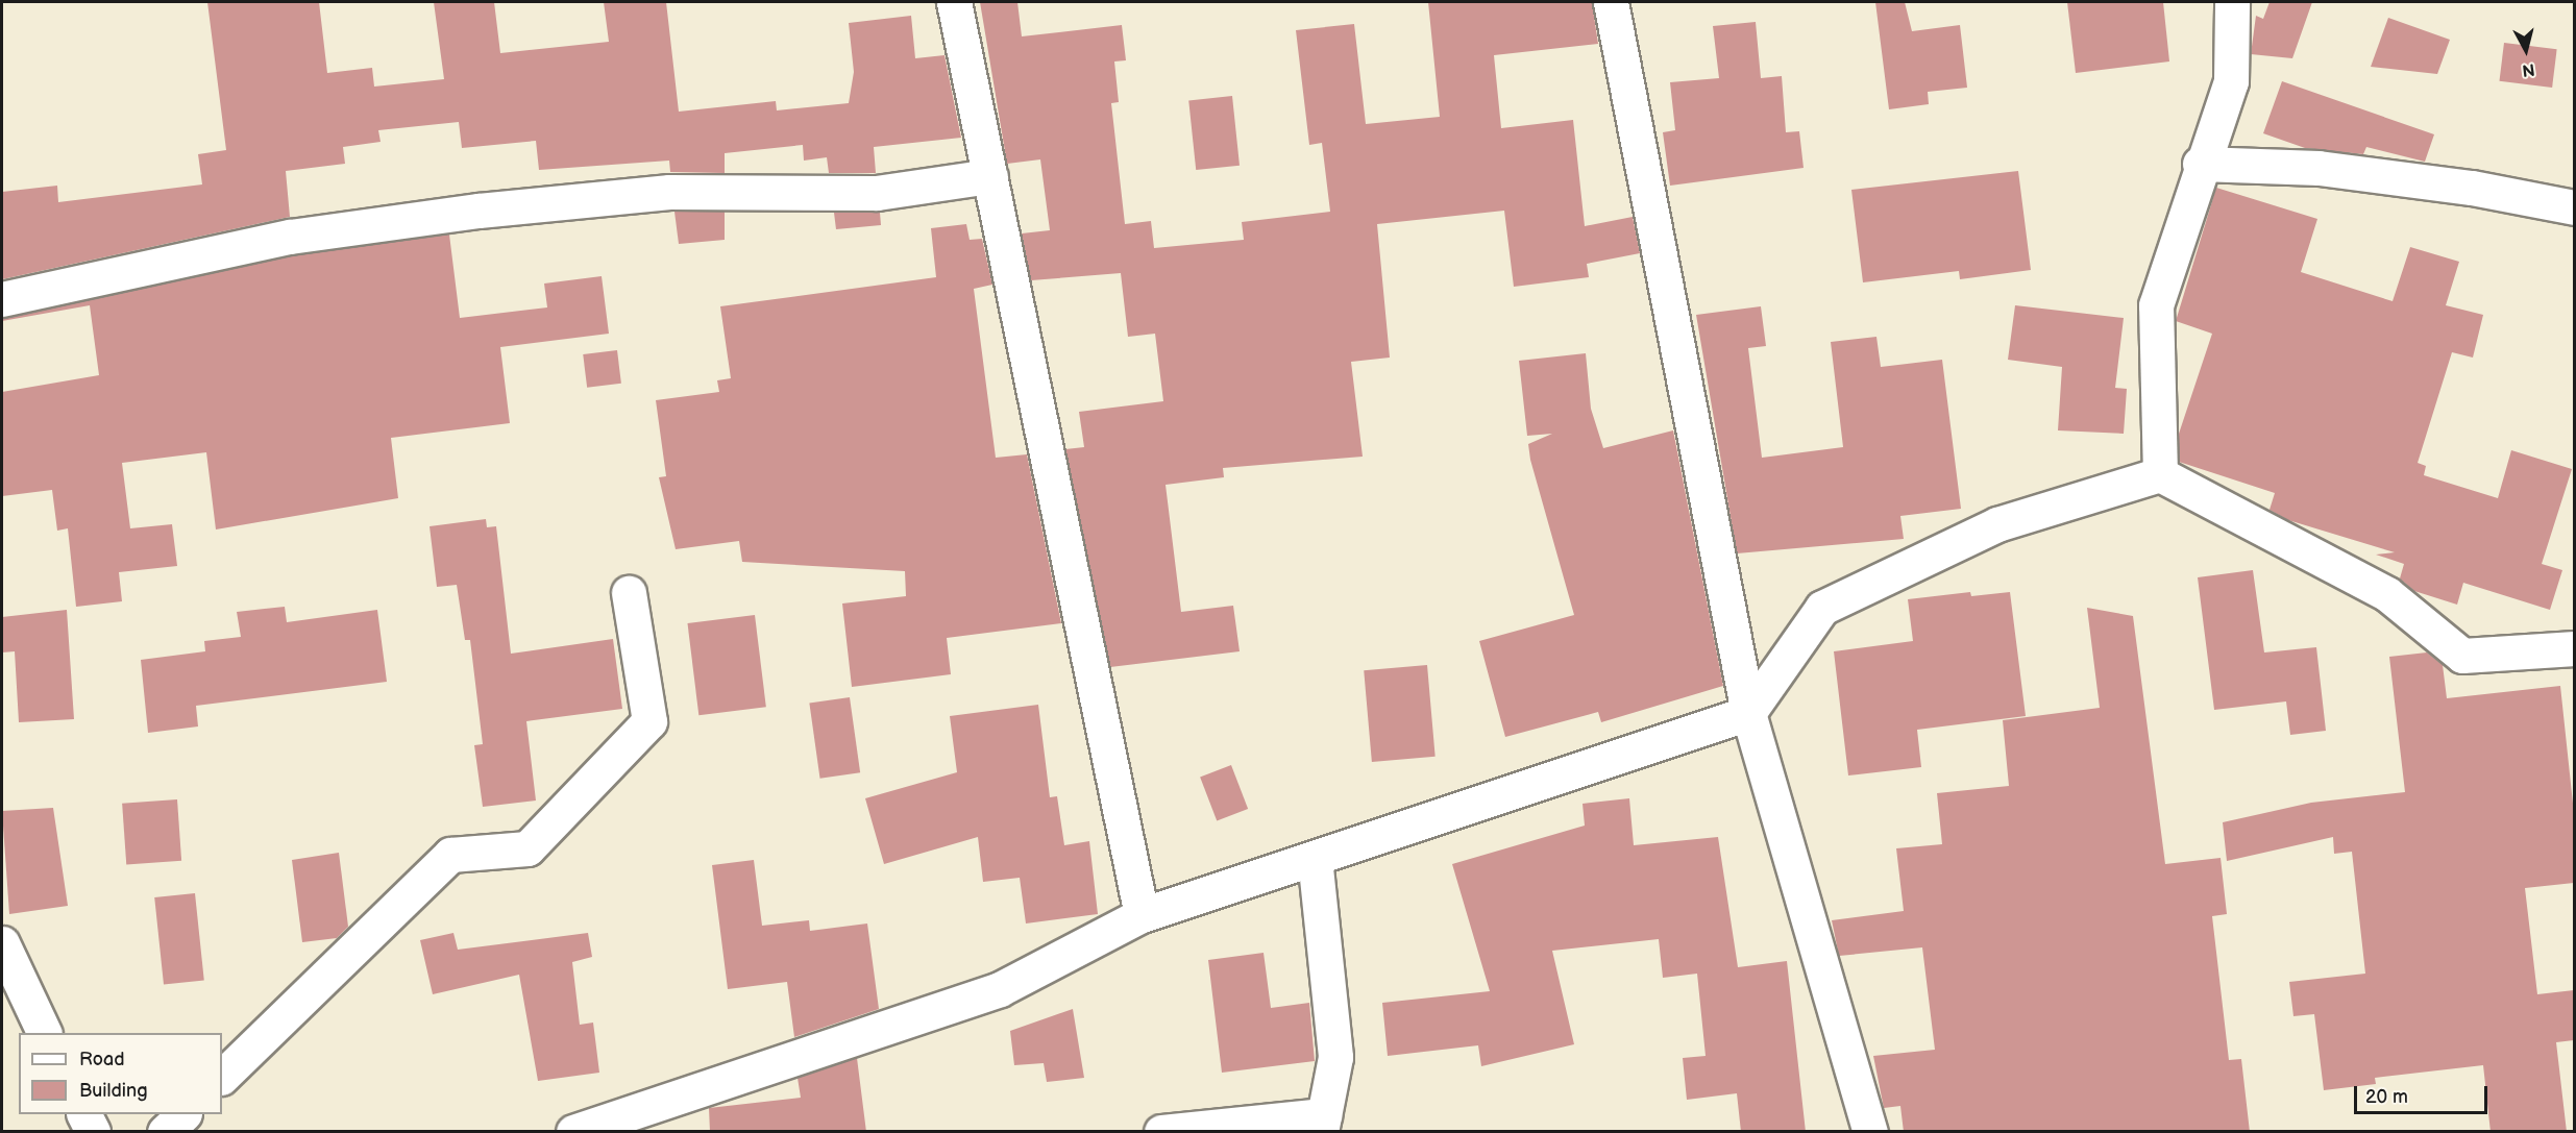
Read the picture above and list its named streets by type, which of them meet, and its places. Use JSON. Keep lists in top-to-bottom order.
{
  "legend": ["Road", "Building"],
  "scale_bar": "20 m",
  "north": "bottom"
}
